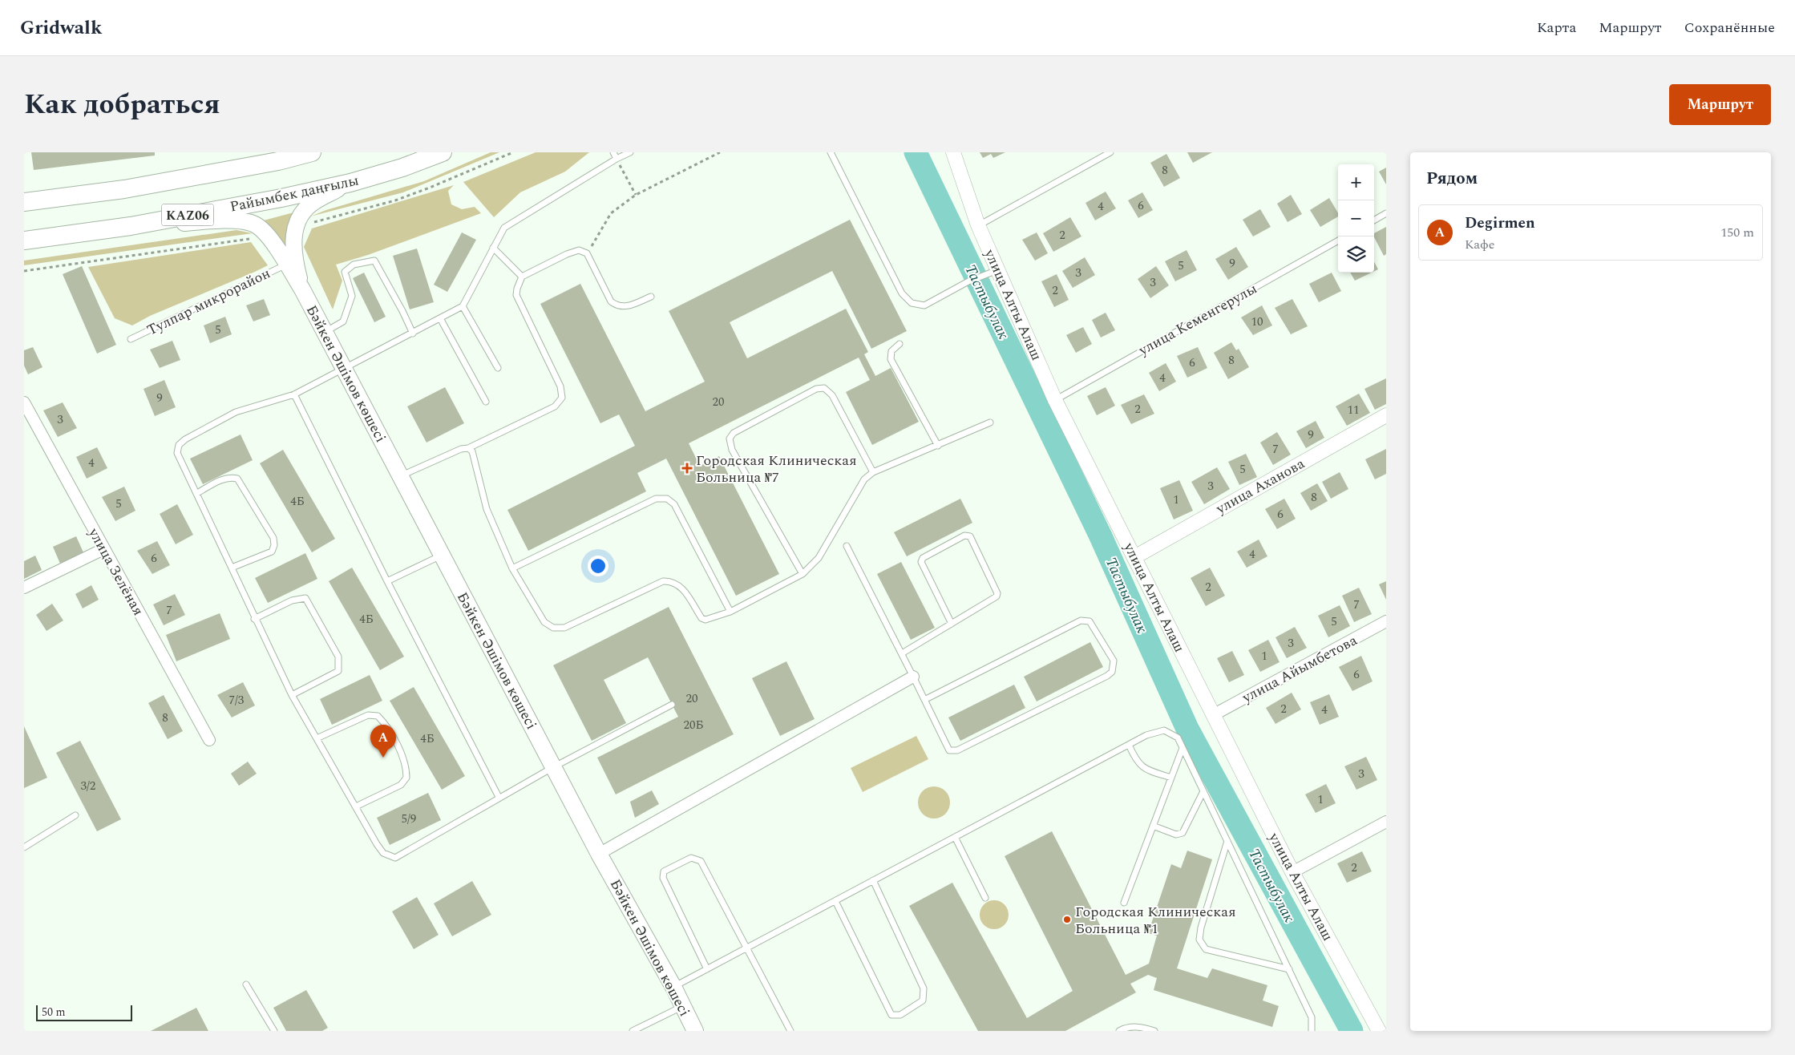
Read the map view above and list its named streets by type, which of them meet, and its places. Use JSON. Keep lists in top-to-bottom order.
{
  "streets": {
    "highway": ["Райымбек даңғылы", "KАZ06"],
    "main road": ["Бәйкен Әшімов көшесі"],
    "street": [
      "улица Алты Алаш",
      "улица Аханова",
      "улица Зелёная",
      "улица Айымбетова"
    ],
    "lane": ["Тулпар микрорайон", "улица Кеменгерулы"]
  },
  "crossings": [
    ["улица Алты Алаш", "улица Кеменгерулы"],
    ["улица Алты Алаш", "улица Аханова"],
    ["улица Алты Алаш", "улица Айымбетова"]
  ],
  "water": ["Тастыбулак"],
  "places": {
    "health": ["Городская Клиническая Больница №7"],
    "other": ["Городская Клиническая Больница №1"]
  },
  "house_numbers": [
    "8",
    "6",
    "4",
    "2",
    "9",
    "5",
    "3",
    "3",
    "2",
    "10",
    "5",
    "8",
    "6",
    "4",
    "9",
    "20",
    "2",
    "11",
    "3",
    "9",
    "7",
    "4",
    "5",
    "3",
    "8",
    "1",
    "4Б",
    "5",
    "6",
    "4",
    "6",
    "2",
    "7",
    "7",
    "4Б",
    "5",
    "3",
    "1",
    "6",
    "20",
    "7/3",
    "2",
    "4",
    "8",
    "20Б",
    "4Б",
    "3",
    "3/2",
    "1",
    "5/9",
    "2"
  ],
  "scale_bar": "50 m",
  "page": {
    "header": "Gridwalk",
    "nav": ["Карта", "Маршрут", "Сохранённые"],
    "title": "Как добраться",
    "buttons": "Маршрут",
    "heading": "Рядом",
    "map_buttons": ["+", "−"],
    "list": [
      {
        "mark": "A",
        "name": "Degirmen",
        "note": "Кафе",
        "value": "150 m"
      }
    ],
    "pins": "A",
    "scale": "50 m"
  }
}
